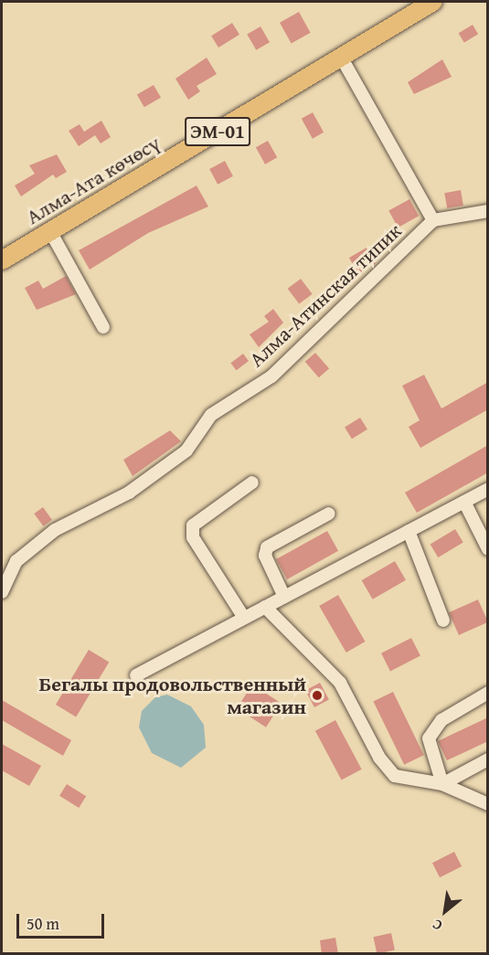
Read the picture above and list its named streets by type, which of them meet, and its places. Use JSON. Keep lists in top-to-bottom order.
{
  "streets": {
    "highway": ["ЭМ-01", "Алма-Ата көчөсү"],
    "street": ["Алма-Атинская типик"]
  },
  "places": ["Бегалы продовольственный магазин"],
  "scale_bar": "50 m",
  "north": "bottom left"
}
